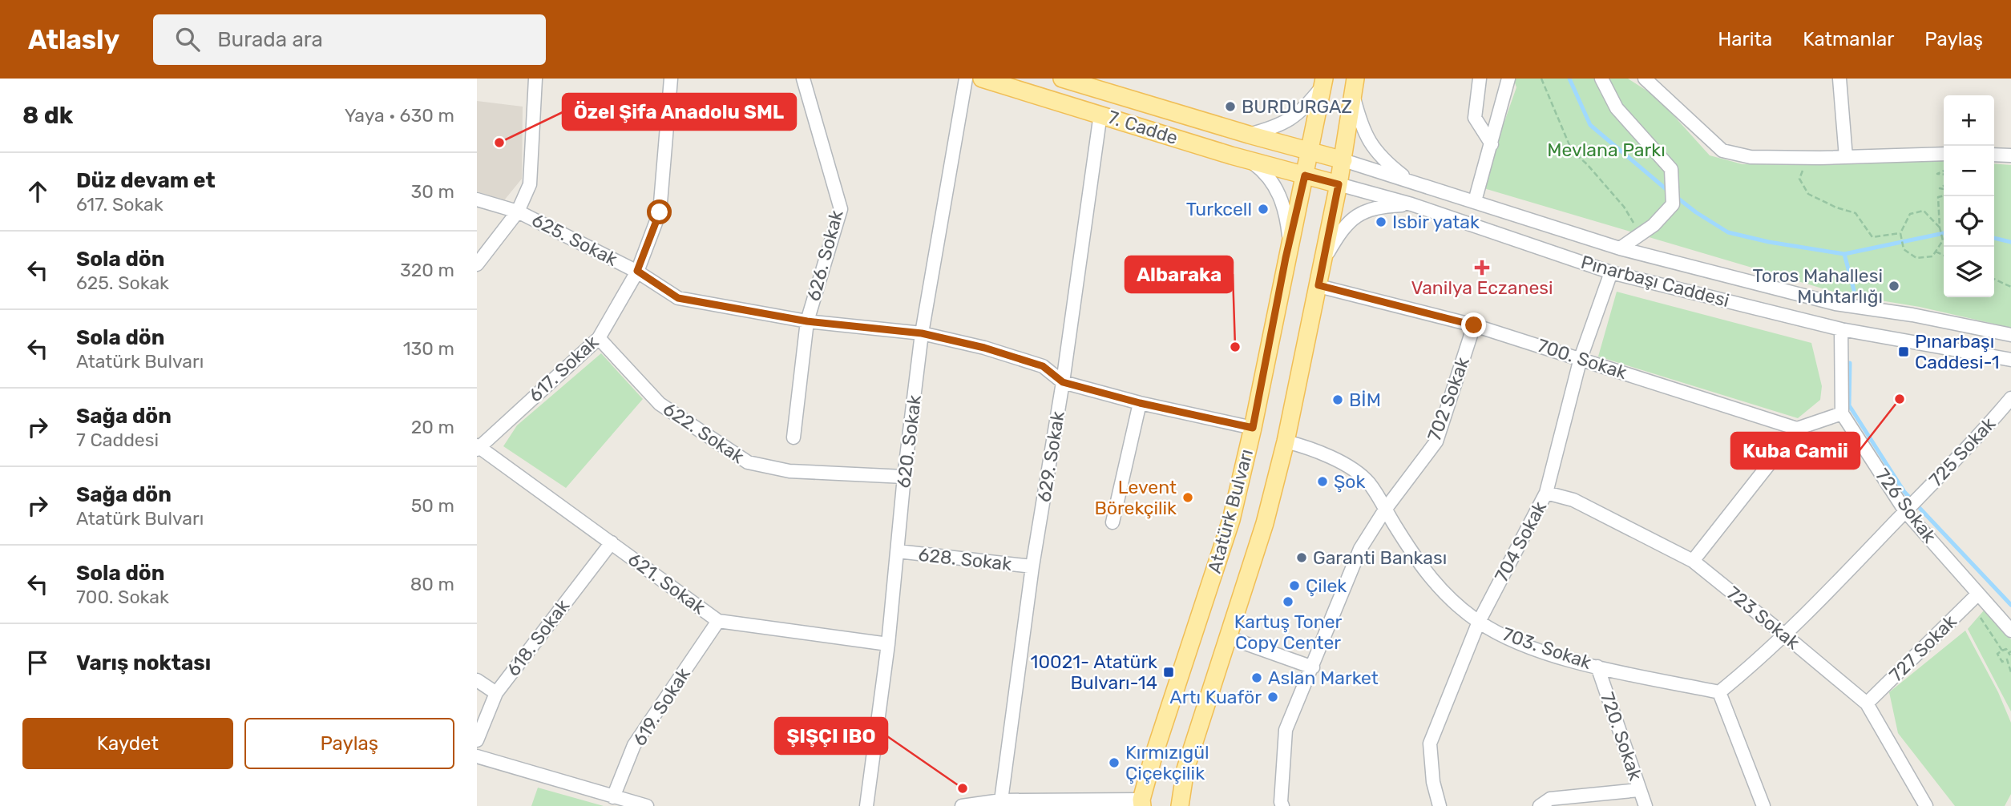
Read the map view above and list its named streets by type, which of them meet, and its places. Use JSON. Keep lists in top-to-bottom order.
{
  "streets": {
    "main road": ["7. Cadde", "Atatürk Bulvarı"],
    "street": [
      "625. Sokak",
      "626. Sokak",
      "Pınarbaşı Caddesi",
      "700. Sokak",
      "617. Sokak",
      "702 Sokak",
      "622. Sokak",
      "620. Sokak",
      "725 Sokak",
      "629. Sokak",
      "726 Sokak",
      "704 Sokak",
      "628. Sokak",
      "621. Sokak",
      "723 Sokak",
      "618. Sokak",
      "703. Sokak",
      "727 Sokak",
      "619. Sokak",
      "720. Sokak"
    ]
  },
  "crossings": [
    ["7. Cadde", "Pınarbaşı Caddesi"],
    ["7. Cadde", "629. Sokak"],
    ["7. Cadde", "Atatürk Bulvarı"],
    ["625. Sokak", "626. Sokak"],
    ["625. Sokak", "617. Sokak"],
    ["625. Sokak", "620. Sokak"],
    ["625. Sokak", "629. Sokak"],
    ["625. Sokak", "Atatürk Bulvarı"],
    ["Pınarbaşı Caddesi", "Atatürk Bulvarı"],
    ["Pınarbaşı Caddesi", "704 Sokak"],
    ["700. Sokak", "702 Sokak"],
    ["700. Sokak", "Atatürk Bulvarı"],
    ["700. Sokak", "704 Sokak"],
    ["617. Sokak", "622. Sokak"],
    ["617. Sokak", "621. Sokak"],
    ["702 Sokak", "703. Sokak"],
    ["622. Sokak", "620. Sokak"],
    ["620. Sokak", "628. Sokak"],
    ["620. Sokak", "621. Sokak"],
    ["725 Sokak", "726 Sokak"],
    ["725 Sokak", "723 Sokak"],
    ["725 Sokak", "703. Sokak"],
    ["629. Sokak", "628. Sokak"],
    ["726 Sokak", "727 Sokak"],
    ["Atatürk Bulvarı", "703. Sokak"],
    ["704 Sokak", "723 Sokak"],
    ["704 Sokak", "703. Sokak"],
    ["621. Sokak", "618. Sokak"],
    ["621. Sokak", "619. Sokak"],
    ["723 Sokak", "727 Sokak"],
    ["703. Sokak", "720. Sokak"]
  ],
  "parks": ["Mevlana Parkı"],
  "places": {
    "other": [
      "BURDURGAZ",
      "Özel Şifa Anadolu SML",
      "Turkcell",
      "Isbir yatak",
      "Toros Mahallesi Muhtarlığı",
      "Albaraka",
      "Kuba Camii",
      "BİM",
      "Şok",
      "Levent Börekçilik",
      "Garanti Bankası",
      "Çilek",
      "Kartuş Toner Copy Center",
      "Aslan Market",
      "Artı Kuaför",
      "Kırmızıgül Çiçekçilik",
      "ŞIŞÇI IBO"
    ],
    "health": ["Vanilya Eczanesi"],
    "transit": ["Pınarbaşı Caddesi-1", "10021- Atatürk Bulvarı-14"]
  },
  "page": {
    "header": "Atlasly",
    "search": "Burada ara",
    "nav": ["Harita", "Katmanlar", "Paylaş"],
    "heading": ["8 dk", "Yaya · 630 m"],
    "map_buttons": ["+", "−"],
    "list": [
      ["Düz devam et", "617. Sokak", "30 m"],
      ["Sola dön", "625. Sokak", "320 m"],
      ["Sola dön", "Atatürk Bulvarı", "130 m"],
      ["Sağa dön", "7 Caddesi", "20 m"],
      ["Sağa dön", "Atatürk Bulvarı", "50 m"],
      ["Sola dön", "700. Sokak", "80 m"],
      "Varış noktası"
    ],
    "buttons": ["Kaydet", "Paylaş"]
  }
}
